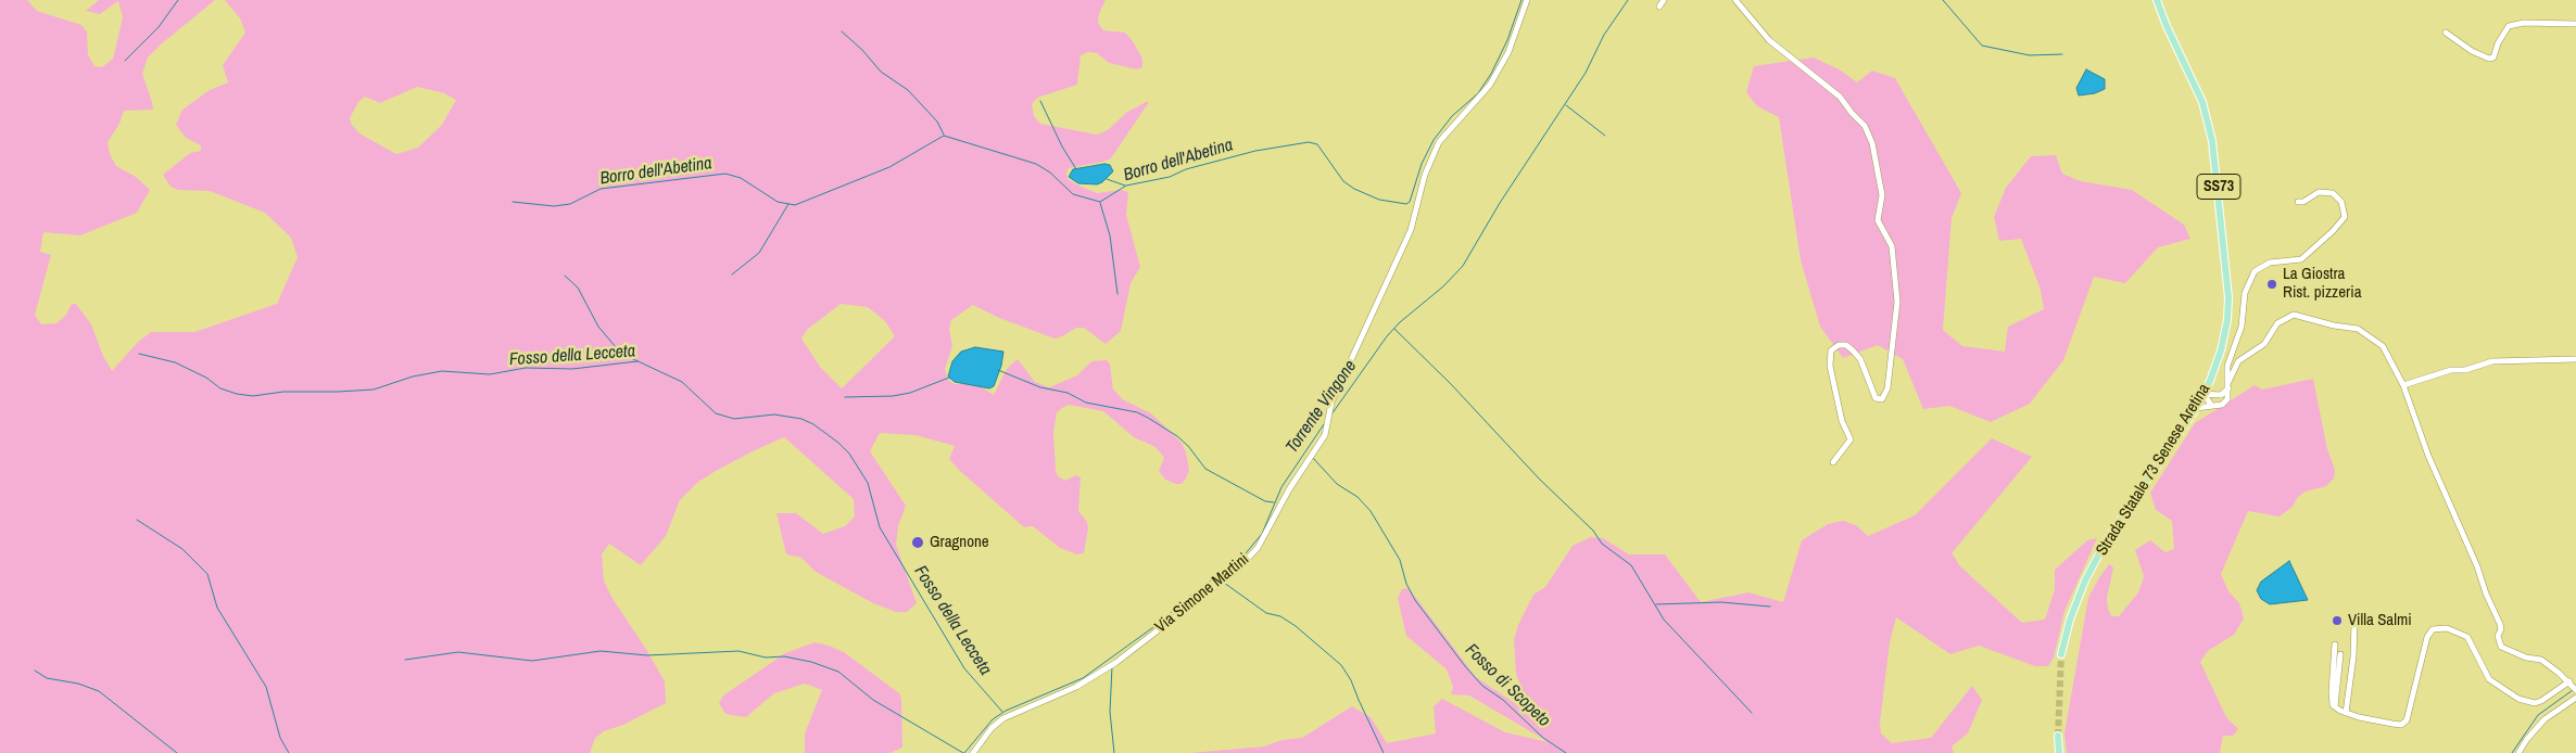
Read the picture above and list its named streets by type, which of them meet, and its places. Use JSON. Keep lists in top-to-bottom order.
{
  "streets": {
    "main road": ["SS73", "Strada Statale 73 Senese Aretina"],
    "street": ["Via Simone Martini"]
  },
  "water": [
    "Borro dell'Abetina",
    "Fosso della Lecceta",
    "Torrente Vingone",
    "Fosso di Scopeto"
  ],
  "places": ["La Giostra Rist. pizzeria", "Gragnone", "Villa Salmi"]
}
